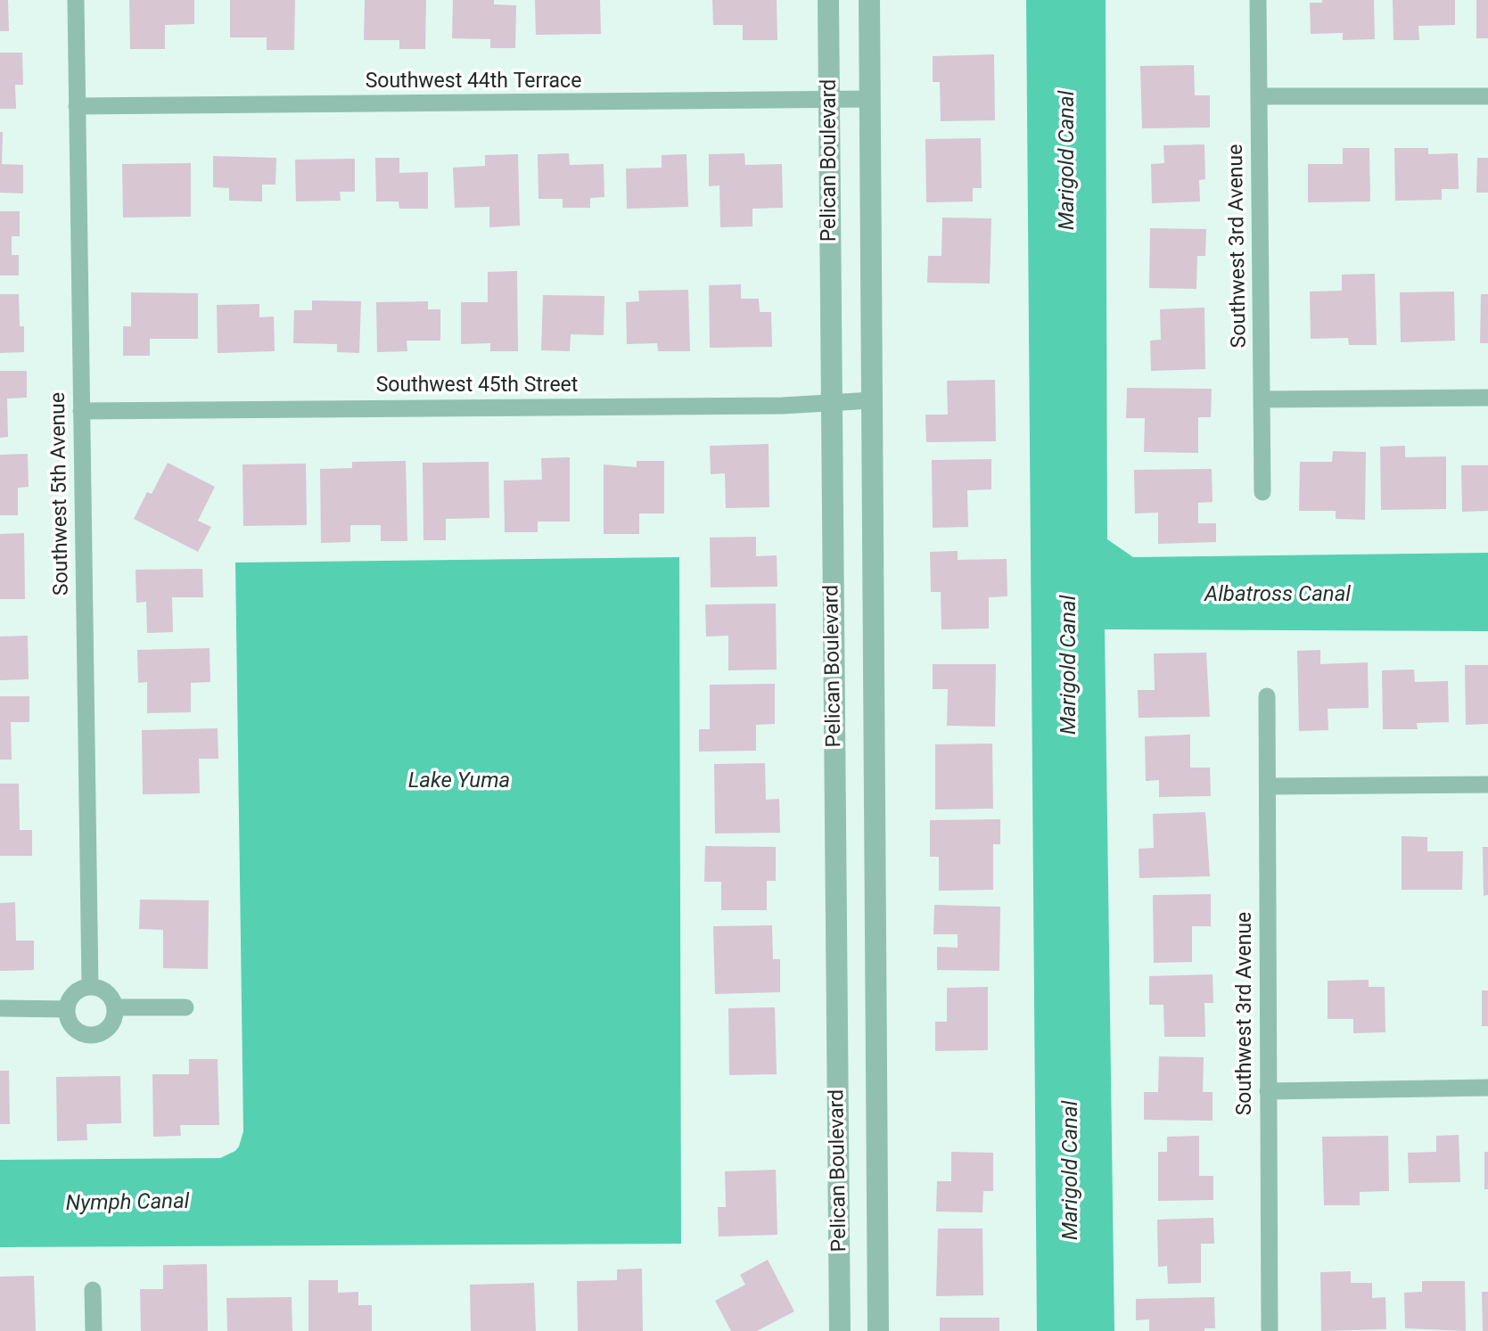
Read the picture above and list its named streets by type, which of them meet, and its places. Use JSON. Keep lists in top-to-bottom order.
{
  "streets": {
    "street": [
      "Southwest 44th Terrace",
      "Pelican Boulevard",
      "Southwest 3rd Avenue",
      "Southwest 45th Street",
      "Southwest 5th Avenue"
    ]
  },
  "crossings": [
    ["Southwest 44th Terrace", "Pelican Boulevard"],
    ["Southwest 44th Terrace", "Southwest 5th Avenue"],
    ["Pelican Boulevard", "Southwest 45th Street"],
    ["Southwest 45th Street", "Southwest 5th Avenue"]
  ],
  "water": [
    "Marigold Canal",
    "Albatross Canal",
    "Lake Yuma",
    "Nymph Canal"
  ]
}
